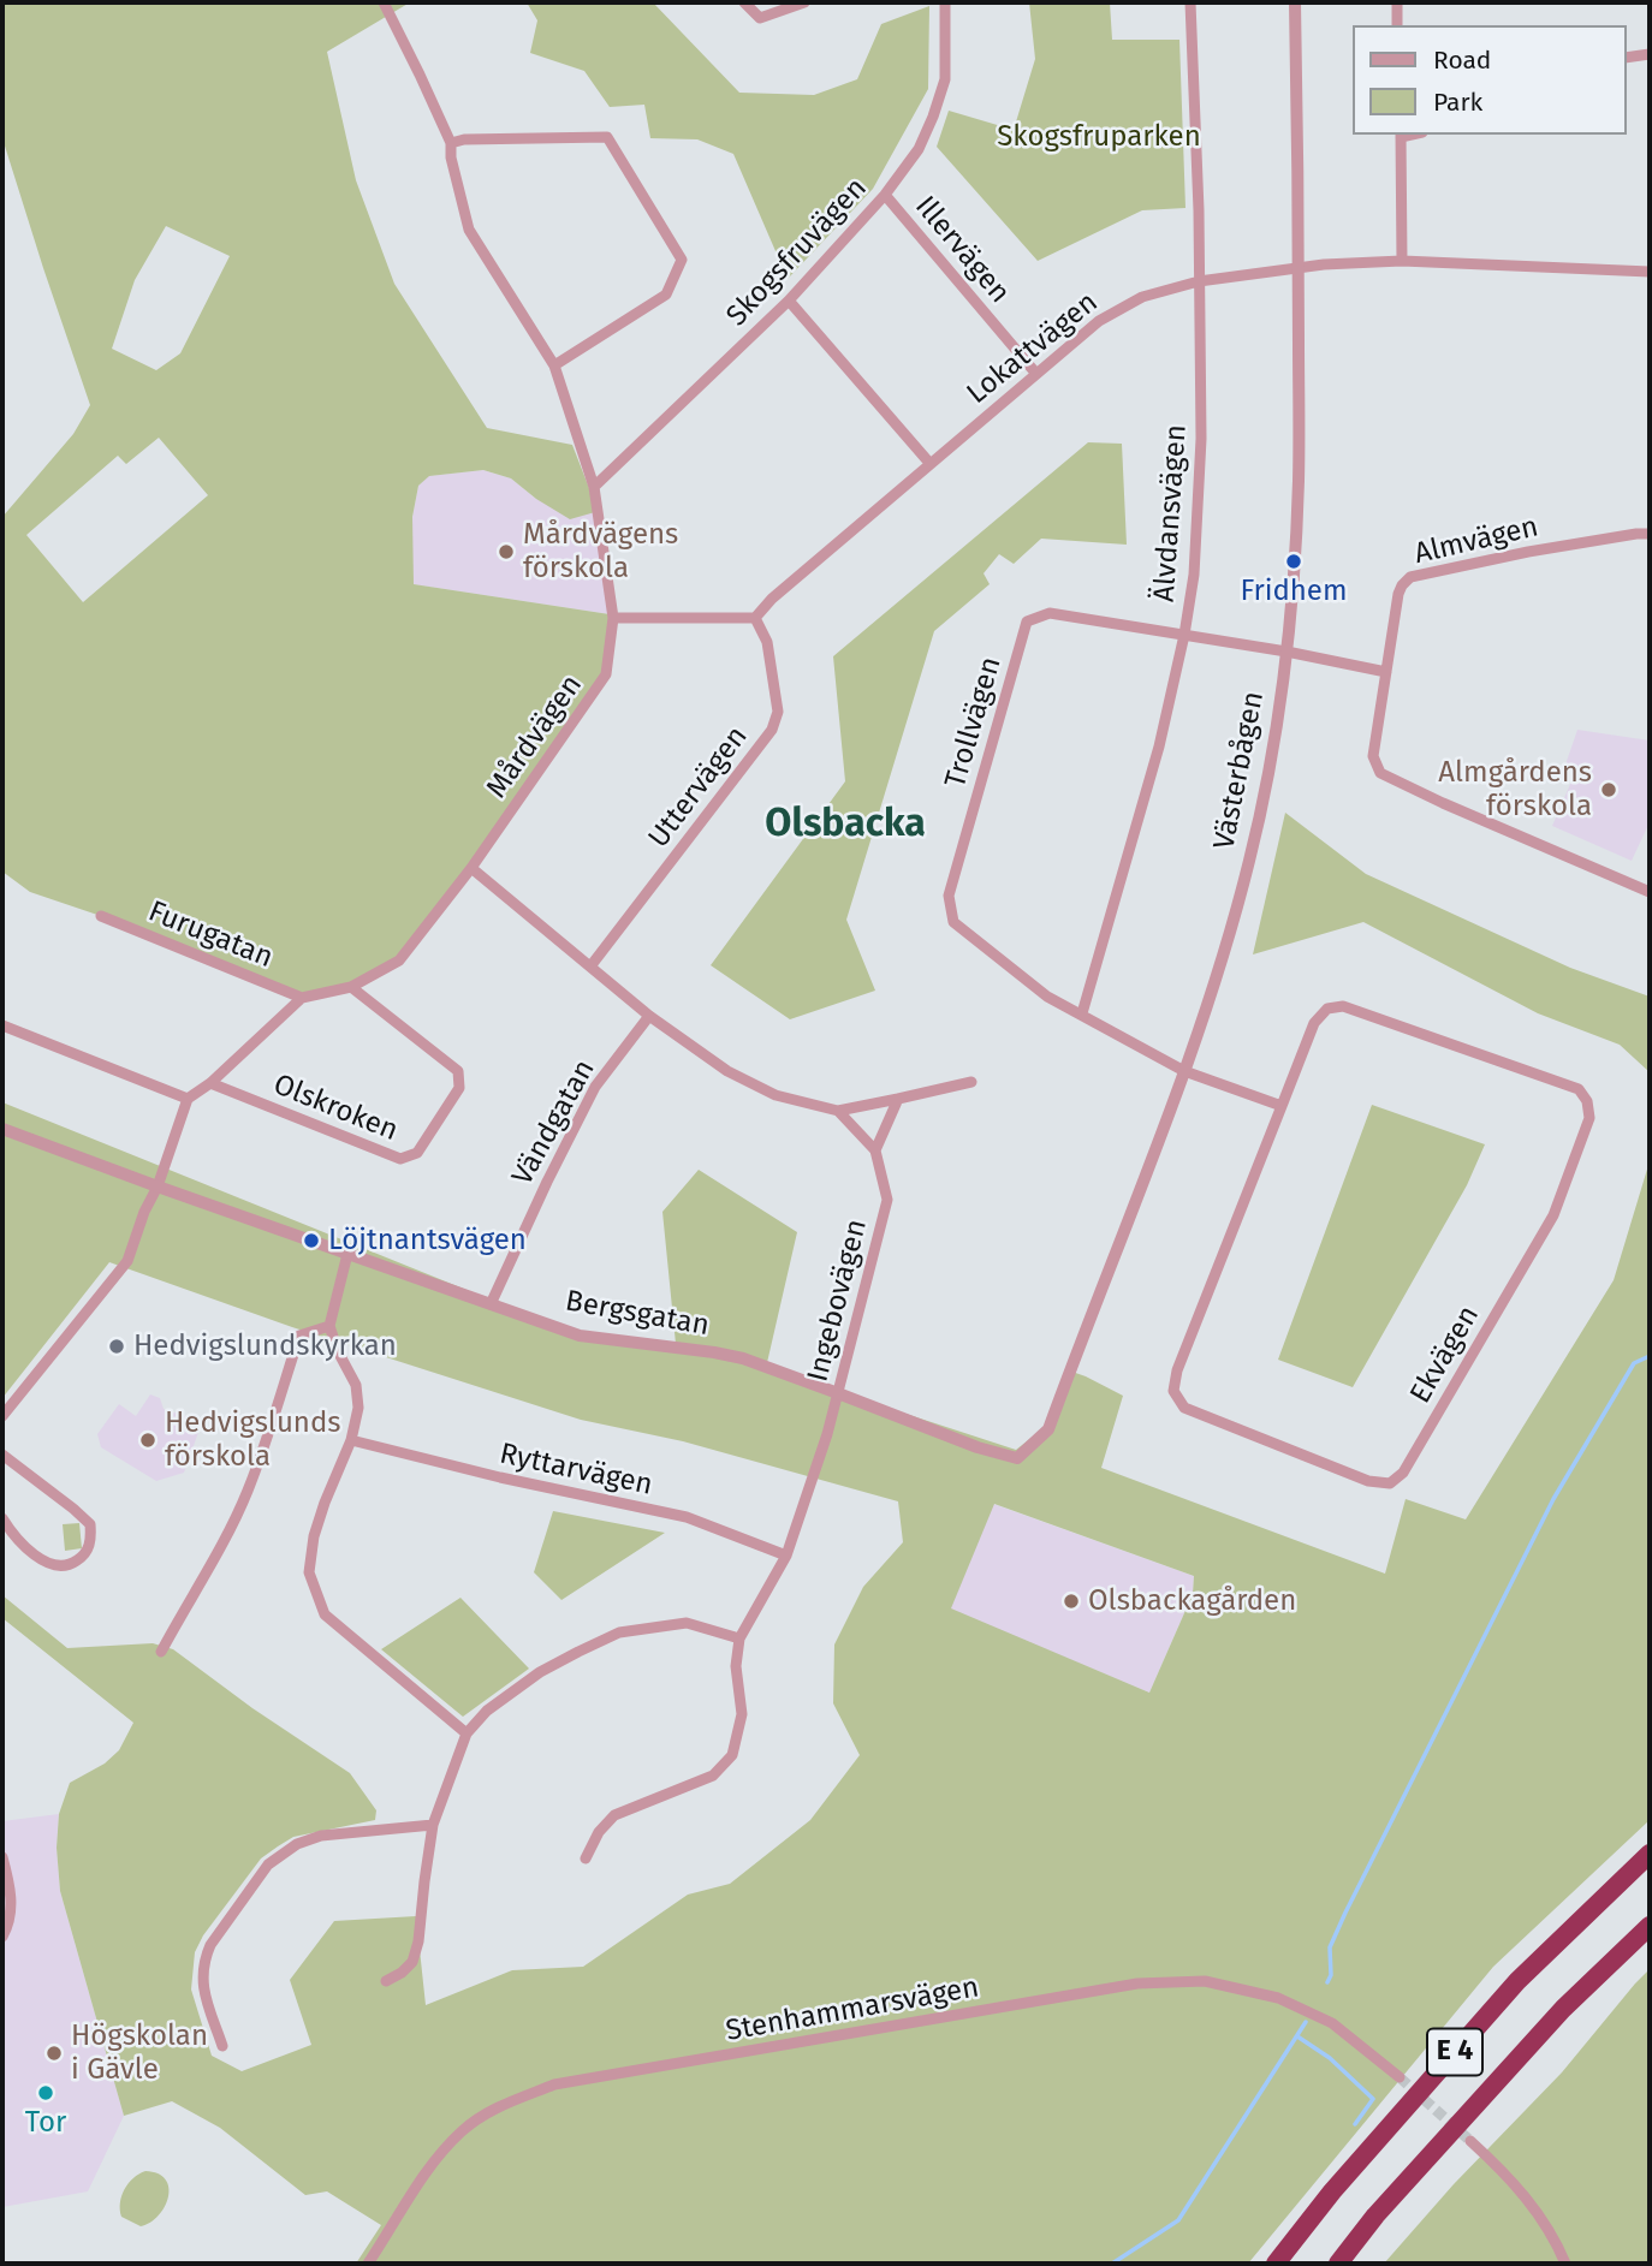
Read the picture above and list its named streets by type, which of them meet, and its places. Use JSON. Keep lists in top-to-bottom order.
{
  "streets": {
    "highway": ["E 4"],
    "street": [
      "Illervägen",
      "Skogsfruvägen",
      "Lokattvägen",
      "Älvdansvägen",
      "Almvägen",
      "Trollvägen",
      "Mårdvägen",
      "Västerbågen",
      "Uttervägen",
      "Furugatan",
      "Olskroken",
      "Vändgatan",
      "Ingebovägen",
      "Bergsgatan",
      "Ekvägen",
      "Ryttarvägen",
      "Stenhammarsvägen"
    ]
  },
  "crossings": [
    ["Illervägen", "Skogsfruvägen"],
    ["Illervägen", "Lokattvägen"],
    ["Skogsfruvägen", "Mårdvägen"],
    ["Lokattvägen", "Älvdansvägen"],
    ["Lokattvägen", "Västerbågen"],
    ["Lokattvägen", "Uttervägen"],
    ["Älvdansvägen", "Trollvägen"],
    ["Trollvägen", "Västerbågen"],
    ["Mårdvägen", "Furugatan"],
    ["Mårdvägen", "Olskroken"],
    ["Västerbågen", "Bergsgatan"],
    ["Vändgatan", "Bergsgatan"],
    ["Ingebovägen", "Bergsgatan"],
    ["Ingebovägen", "Ryttarvägen"]
  ],
  "districts": ["Olsbacka"],
  "parks": ["Skogsfruparken"],
  "places": [
    "Mårdvägens förskola",
    "Fridhem",
    "Almgårdens förskola",
    "Löjtnantsvägen",
    "Hedvigslundskyrkan",
    "Hedvigslunds förskola",
    "Olsbackagården",
    "Högskolan i Gävle",
    "Tor"
  ],
  "legend": ["Road", "Park"]
}
